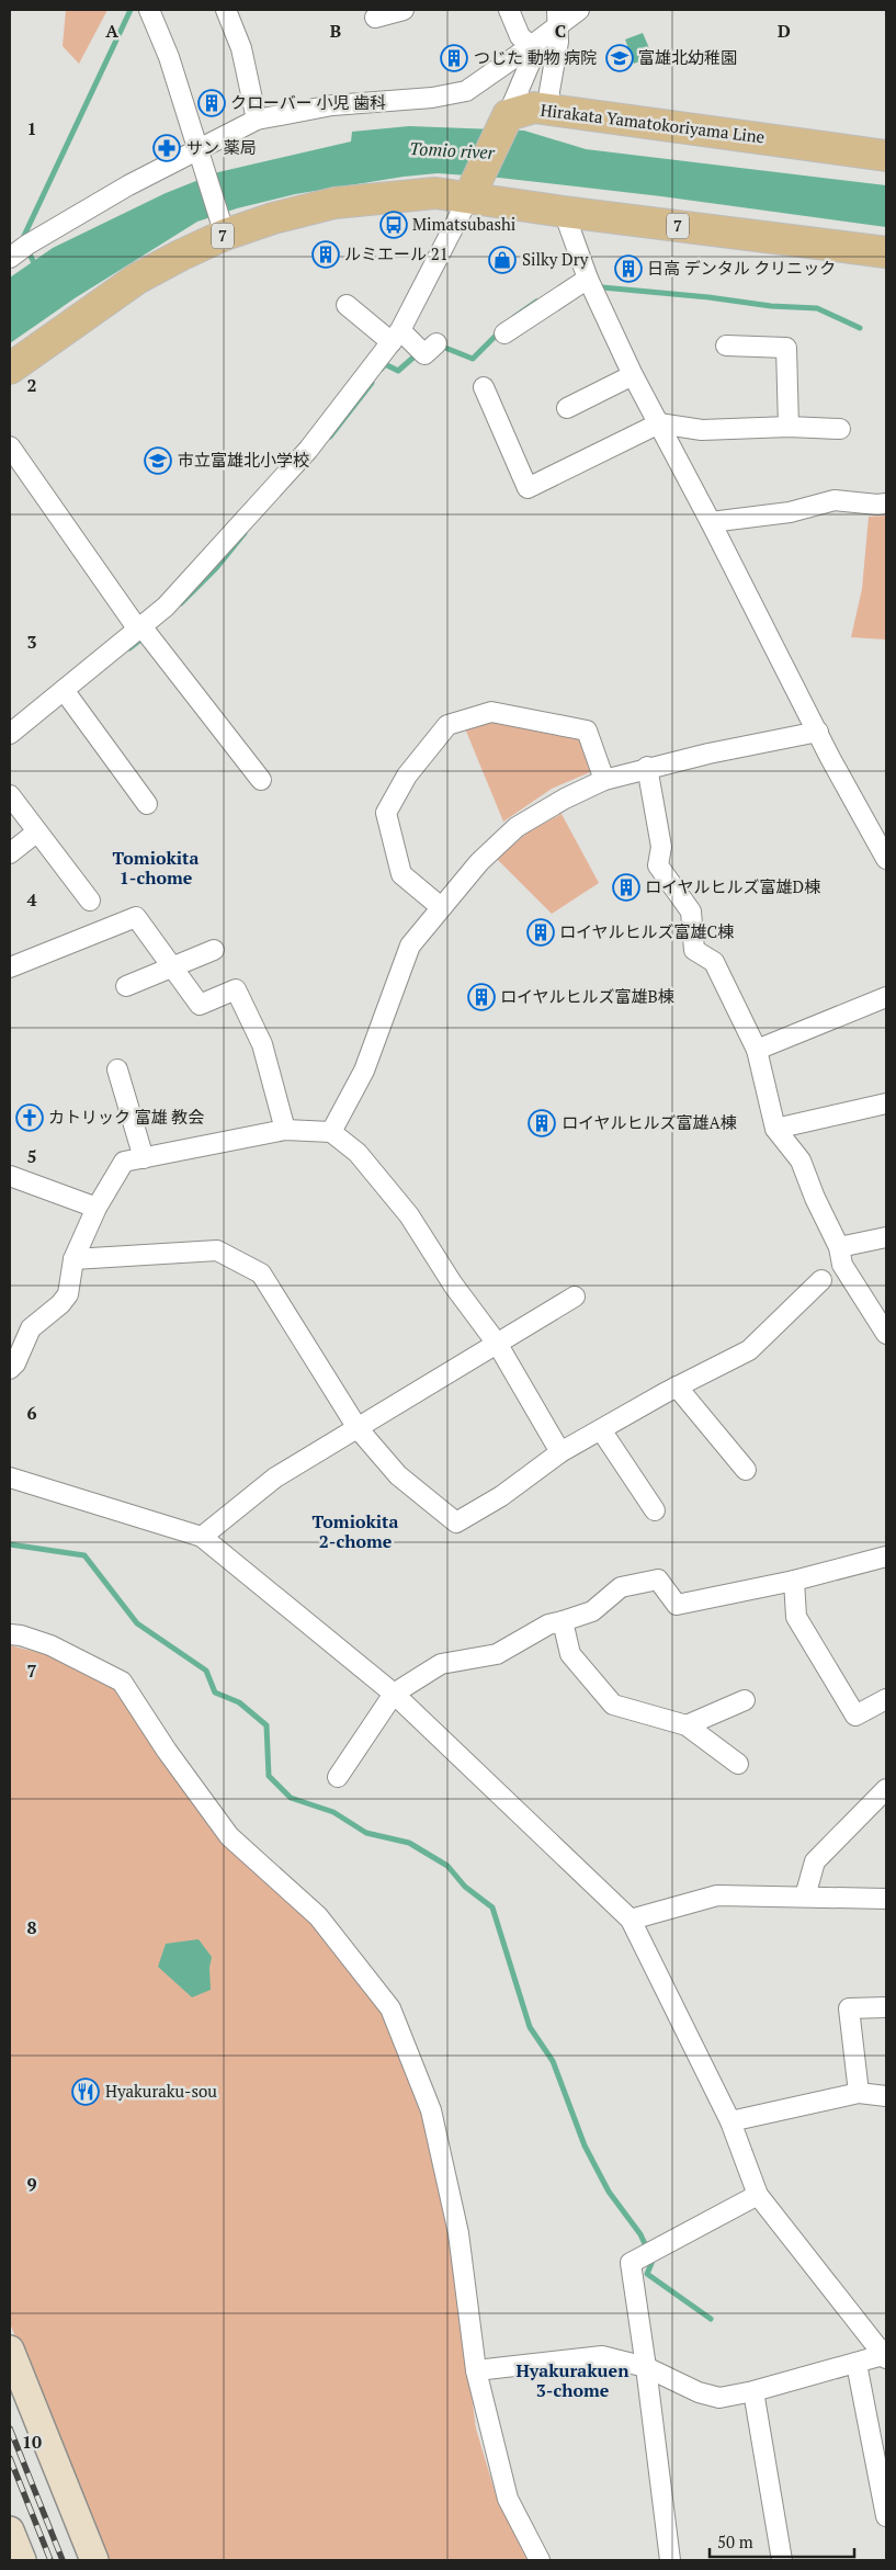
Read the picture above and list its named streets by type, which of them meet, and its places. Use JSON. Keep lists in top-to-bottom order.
{
  "streets": {
    "main road": ["Hirakata Yamatokoriyama Line", "7"]
  },
  "districts": ["Tomiokita 1-chome", "Tomiokita 2-chome", "Hyakurakuen 3-chome"],
  "water": ["Tomio river"],
  "places": {
    "building": [
      "つじた 動物 病院",
      "クローバー 小児 歯科",
      "ルミエール 21",
      "日高 デンタル クリニック",
      "ロイヤルヒルズ富雄D棟",
      "ロイヤルヒルズ富雄C棟",
      "ロイヤルヒルズ富雄B棟",
      "ロイヤルヒルズ富雄A棟"
    ],
    "school or university": ["富雄北幼稚園", "市立富雄北小学校"],
    "pharmacy": ["サン 薬局"],
    "bus stop": ["Mimatsubashi"],
    "shop": ["Silky Dry"],
    "church": ["カトリック 富雄 教会"],
    "restaurant": ["Hyakuraku-sou"]
  },
  "scale_bar": "50 m",
  "grid": {
    "columns": [
      "A",
      "B",
      "C",
      "D"
    ],
    "rows": [
      "1",
      "2",
      "3",
      "4",
      "5",
      "6",
      "7",
      "8",
      "9",
      "10"
    ]
  }
}
